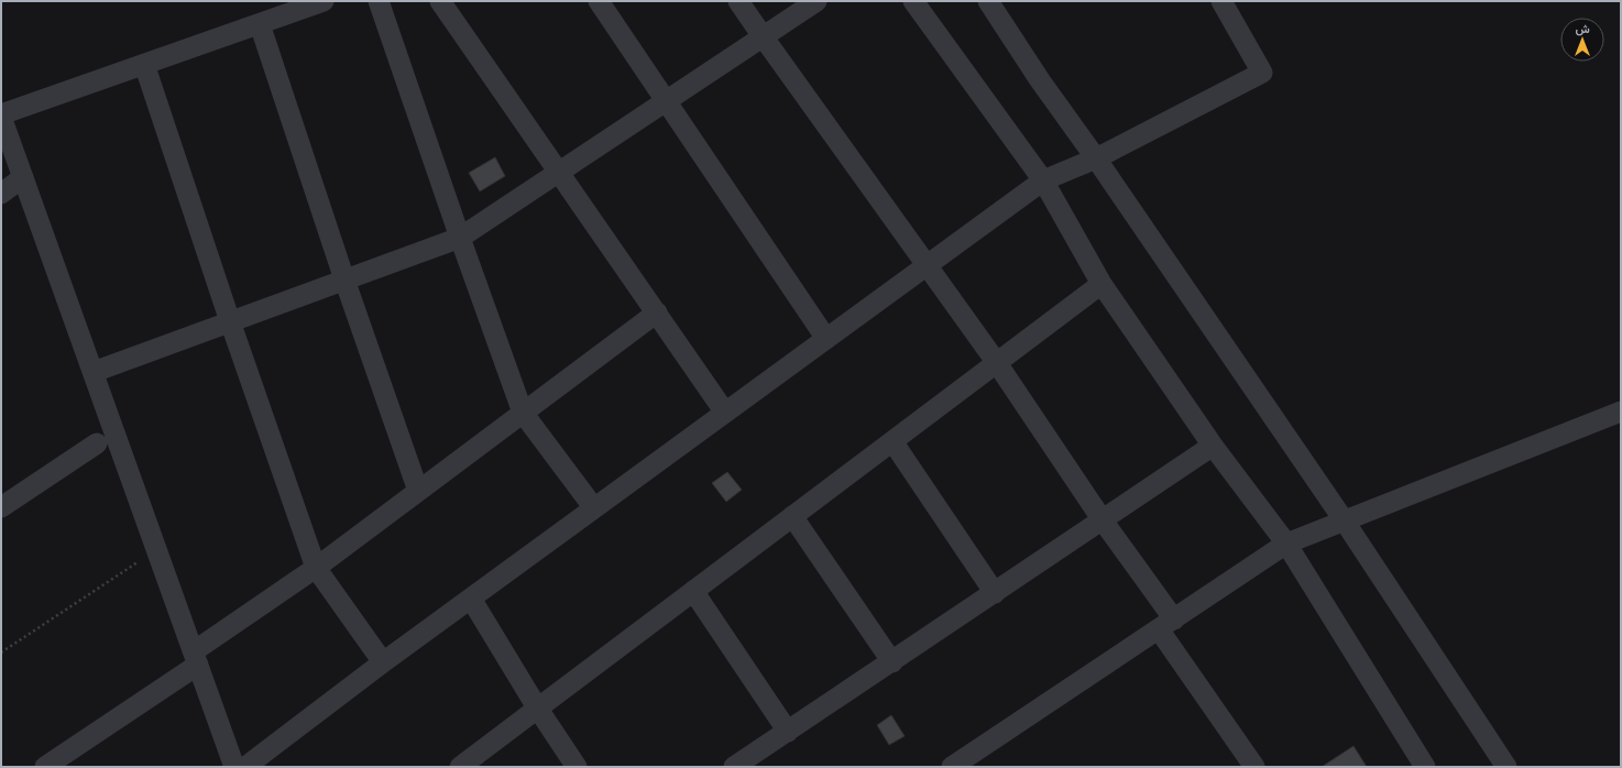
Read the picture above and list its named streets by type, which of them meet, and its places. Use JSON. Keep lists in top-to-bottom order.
{
  "north": "top"
}
